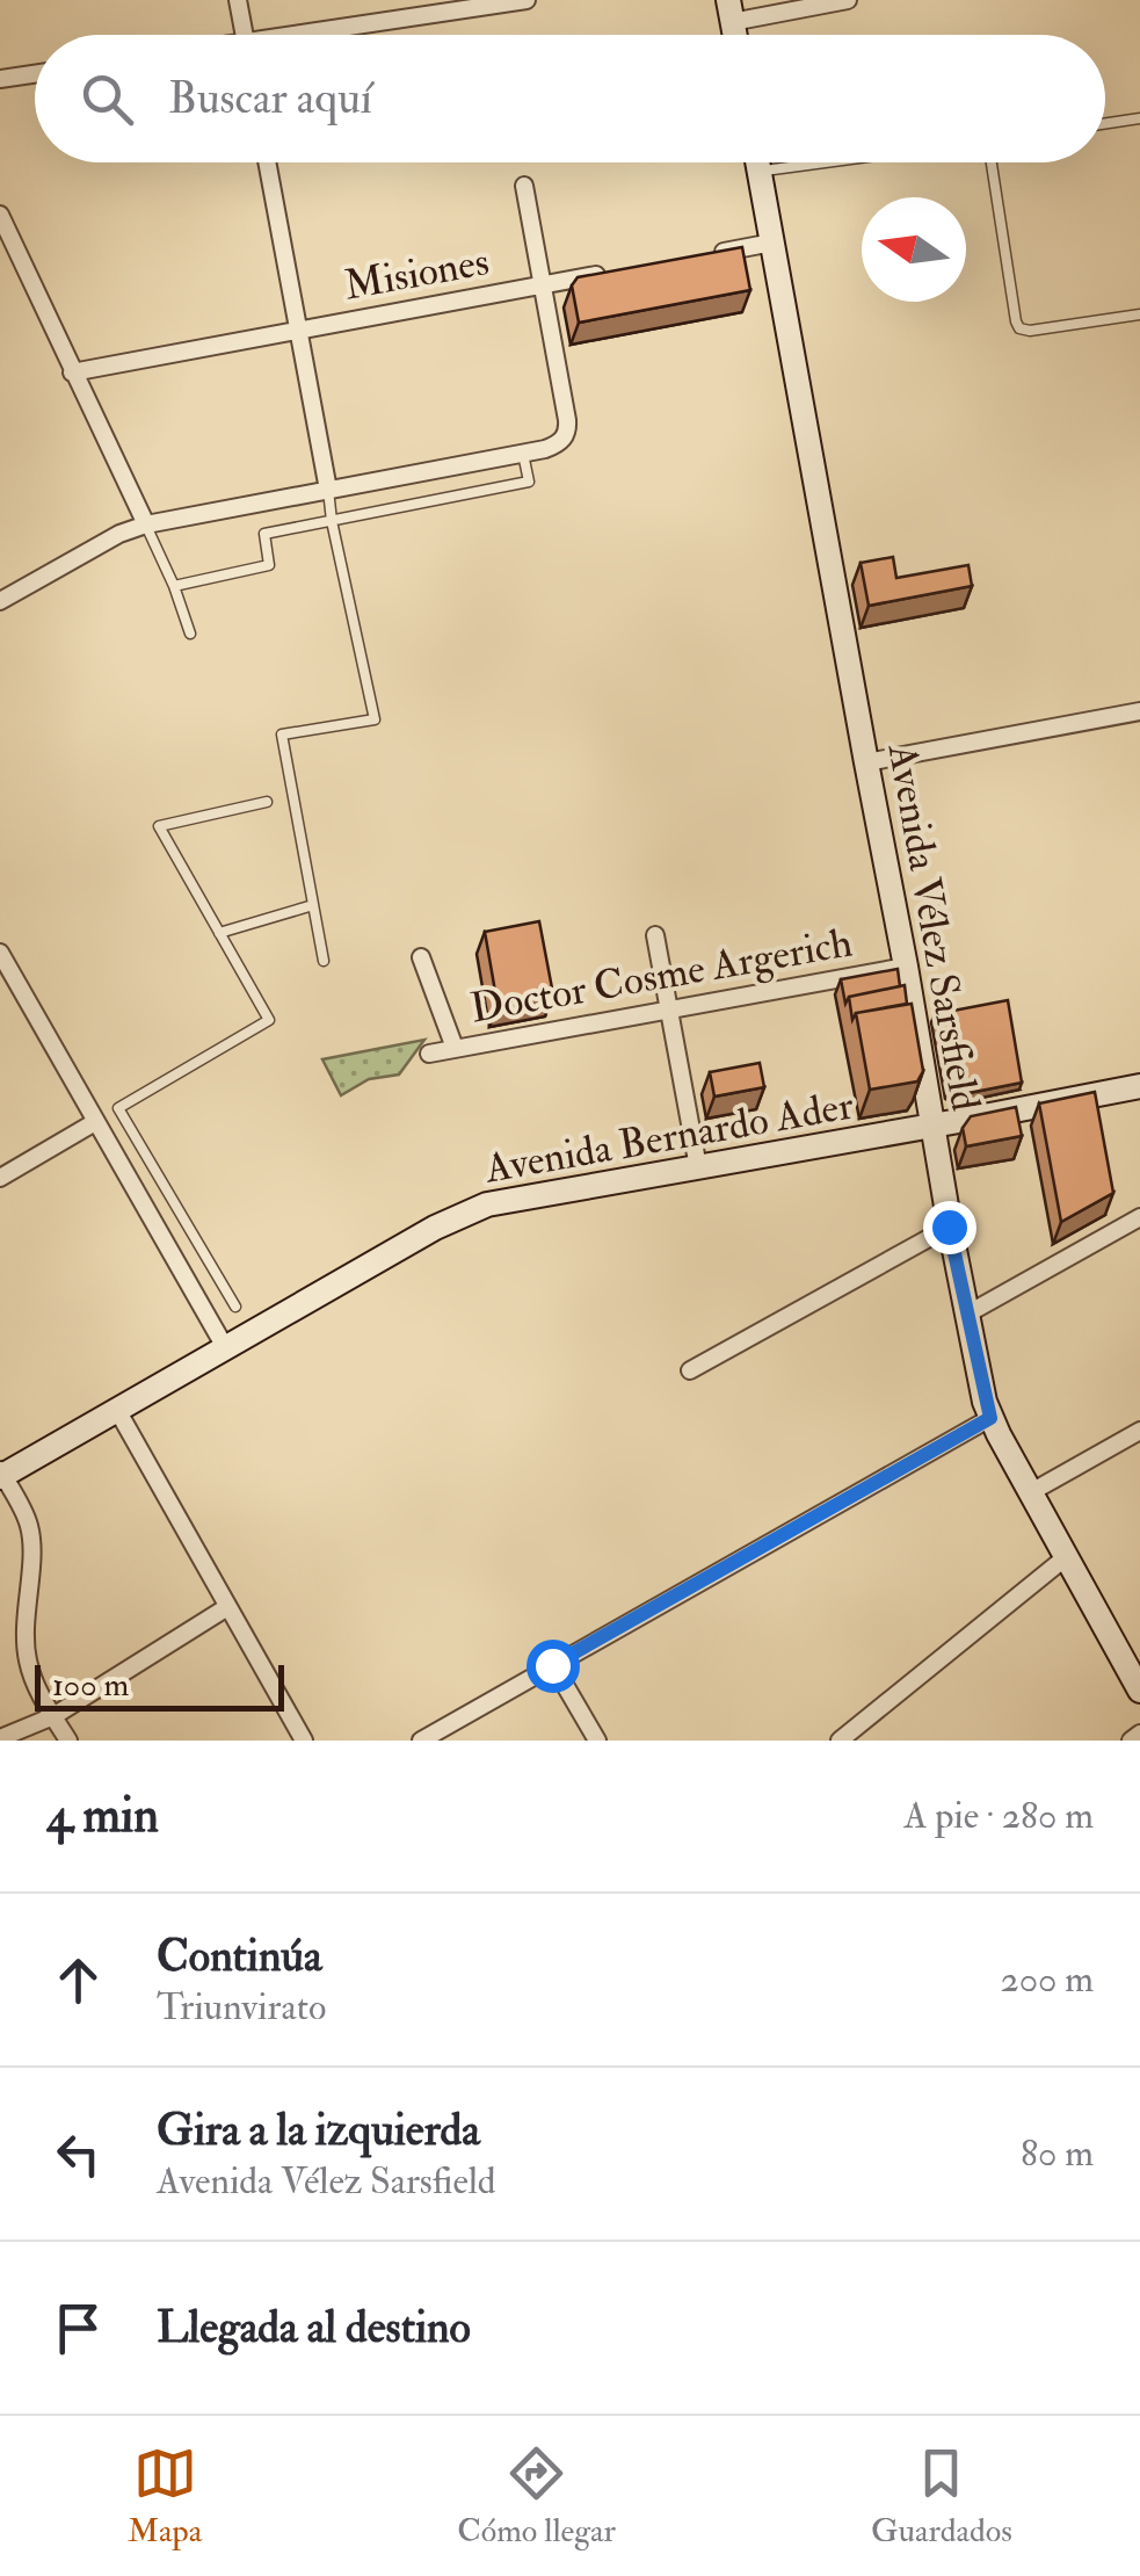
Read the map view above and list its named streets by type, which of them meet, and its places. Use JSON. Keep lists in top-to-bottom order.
{
  "streets": {
    "main road": ["Avenida Vélez Sarsfield", "Avenida Bernardo Ader"],
    "street": ["Misiones", "Doctor Cosme Argerich"]
  },
  "crossings": [
    ["Avenida Vélez Sarsfield", "Doctor Cosme Argerich"],
    ["Avenida Vélez Sarsfield", "Avenida Bernardo Ader"]
  ],
  "scale_bar": "100 m",
  "north": "left",
  "page": {
    "search": "Buscar aquí",
    "scale": "100 m",
    "heading": ["4 min", "A pie · 280 m"],
    "list": [
      ["Continúa", "Triunvirato", "200 m"],
      ["Gira a la izquierda", "Avenida Vélez Sarsfield", "80 m"],
      "Llegada al destino"
    ],
    "nav": ["Mapa", "Cómo llegar", "Guardados"]
  }
}
